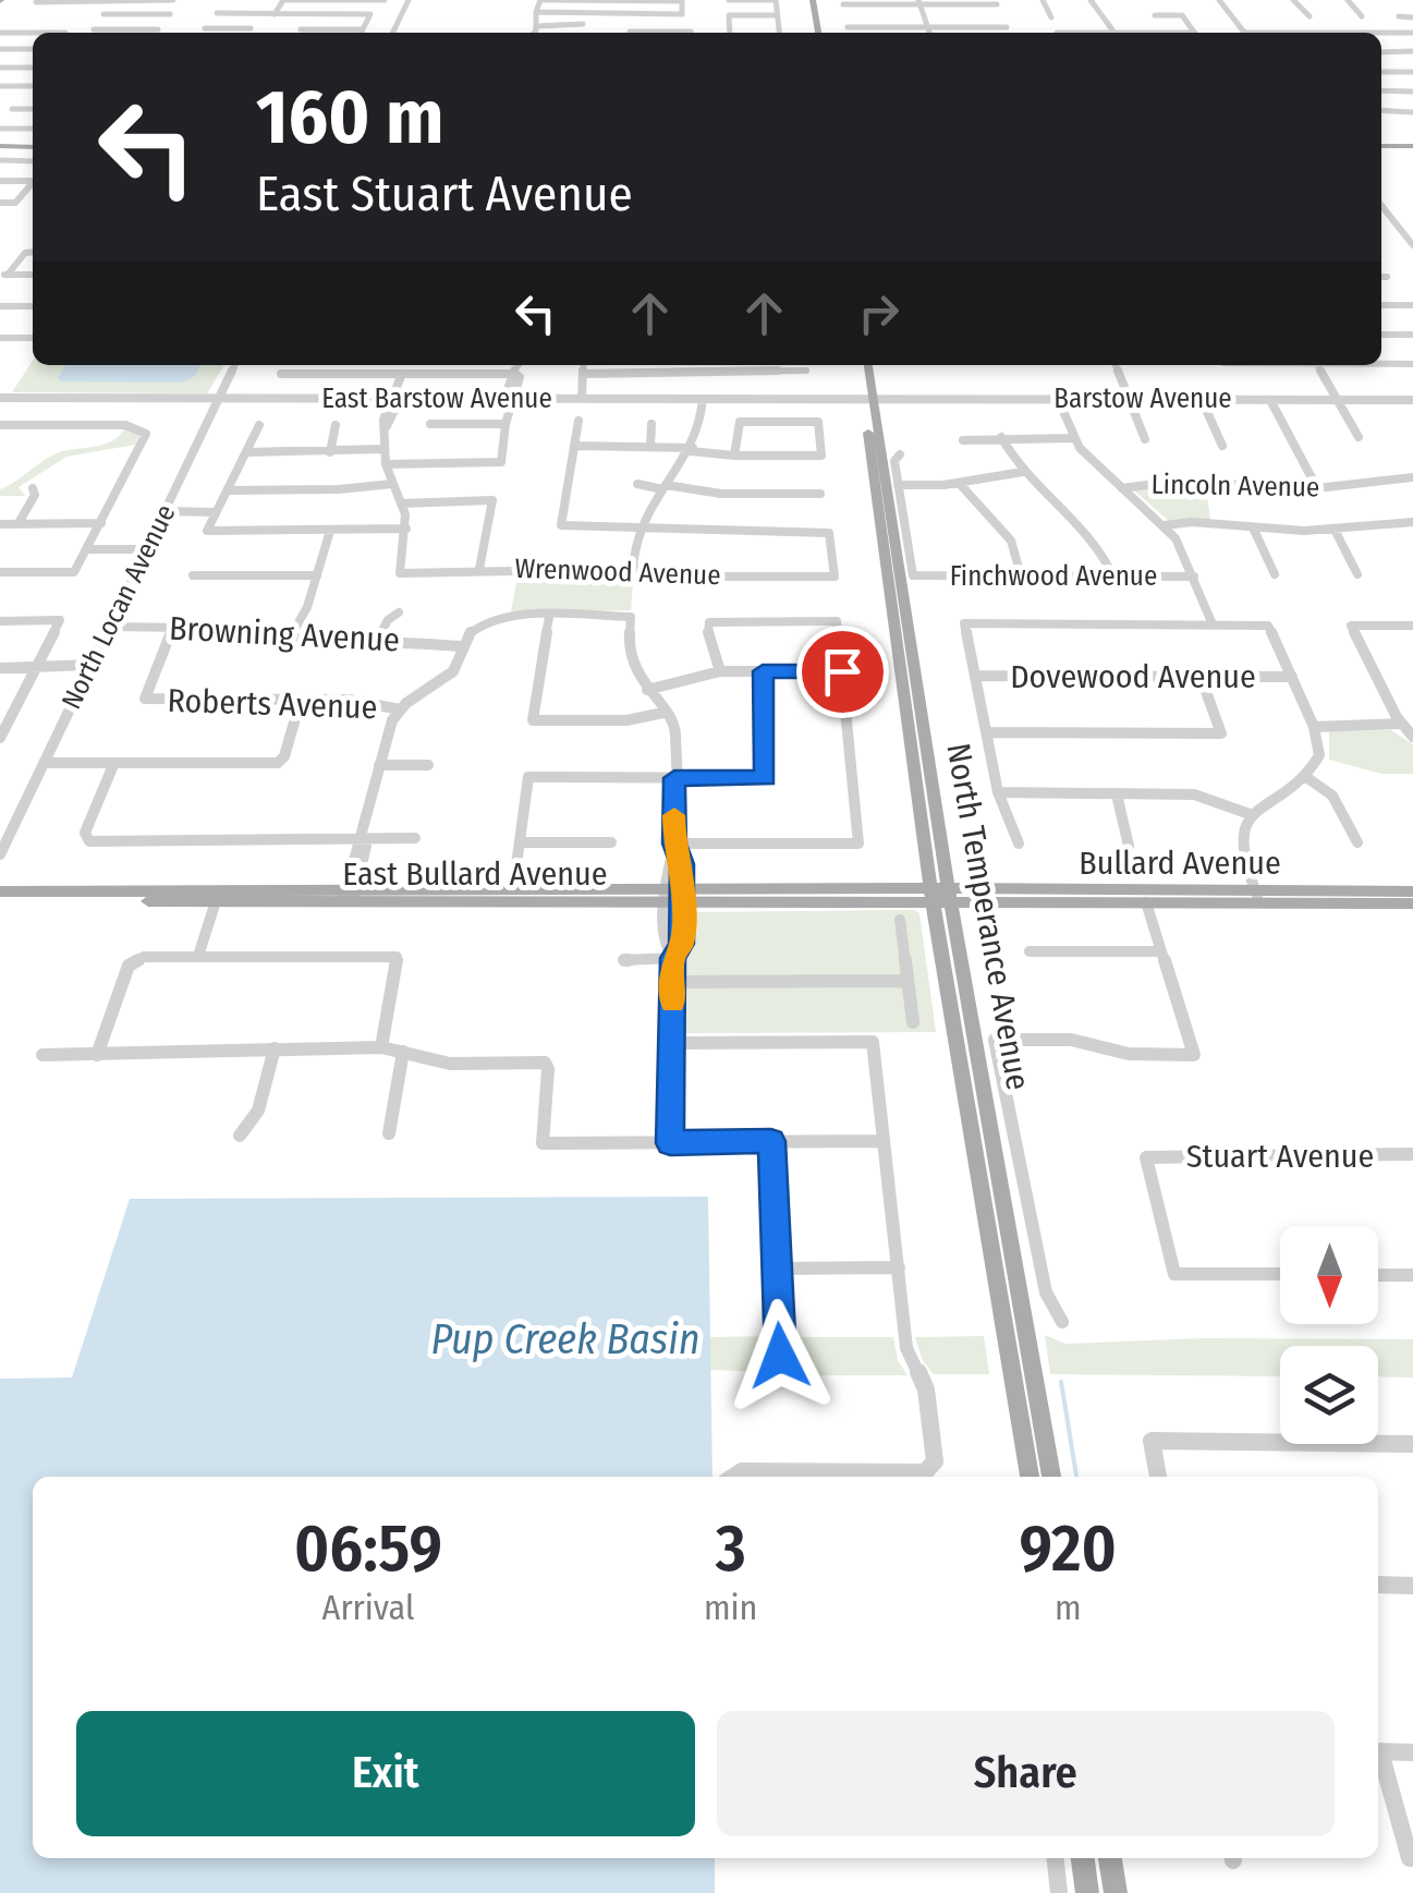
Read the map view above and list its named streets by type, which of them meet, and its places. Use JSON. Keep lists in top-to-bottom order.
{
  "streets": {
    "main road": ["Bullard Avenue", "East Bullard Avenue", "North Temperance Avenue"],
    "street": [
      "East Barstow Avenue",
      "Barstow Avenue",
      "Lincoln Avenue",
      "Wrenwood Avenue",
      "Finchwood Avenue",
      "North Locan Avenue",
      "Browning Avenue",
      "Dovewood Avenue",
      "Roberts Avenue",
      "Stuart Avenue"
    ]
  },
  "crossings": [
    ["East Barstow Avenue", "Barstow Avenue"],
    ["East Barstow Avenue", "North Locan Avenue"],
    ["East Barstow Avenue", "North Temperance Avenue"],
    ["Barstow Avenue", "North Temperance Avenue"],
    ["North Locan Avenue", "Browning Avenue"],
    ["Browning Avenue", "Roberts Avenue"],
    ["Bullard Avenue", "East Bullard Avenue"],
    ["Bullard Avenue", "North Temperance Avenue"],
    ["East Bullard Avenue", "North Temperance Avenue"]
  ],
  "water": ["Pup Creek Basin"],
  "north": "bottom",
  "page": {
    "turn": ["160 m", "East Stuart Avenue"],
    "eta": [
      "06:59",
      "Arrival",
      "3",
      "min",
      "920",
      "m"
    ],
    "buttons": ["Exit", "Share"]
  }
}
